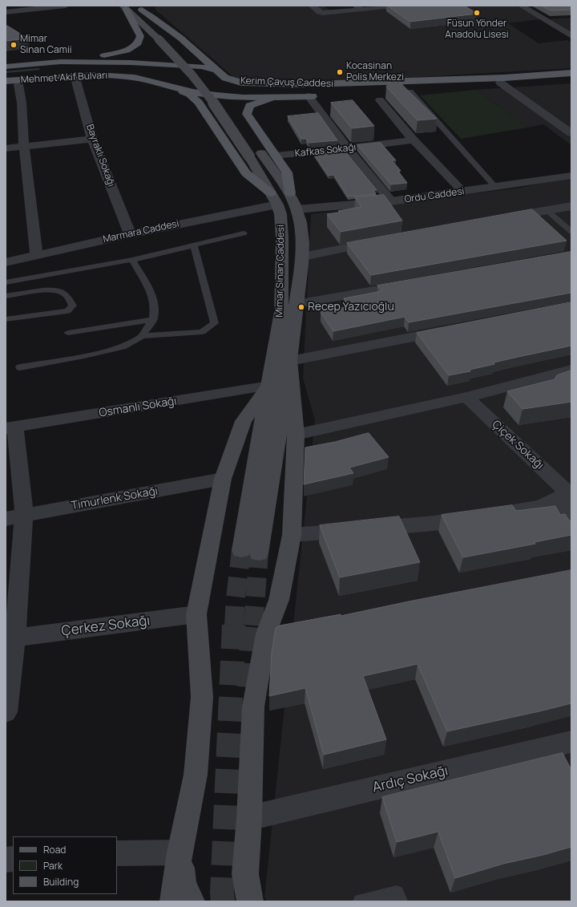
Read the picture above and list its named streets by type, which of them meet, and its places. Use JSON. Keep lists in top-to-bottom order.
{
  "streets": {
    "main road": ["Mehmet Akif Bulvarı", "Kerim Çavuş Caddesi", "Mimar Sinan Caddesi"],
    "street": [
      "Kafkas Sokağı",
      "Bayraklı Sokağı",
      "Ordu Caddesi",
      "Marmara Caddesi",
      "Osmanlı Sokağı",
      "Çiçek Sokağı",
      "Timurlenk Sokağı",
      "Çerkez Sokağı",
      "Ardıç Sokağı"
    ]
  },
  "crossings": [
    ["Mehmet Akif Bulvarı", "Bayraklı Sokağı"],
    ["Bayraklı Sokağı", "Marmara Caddesi"],
    ["Ordu Caddesi", "Mimar Sinan Caddesi"],
    ["Marmara Caddesi", "Mimar Sinan Caddesi"],
    ["Mimar Sinan Caddesi", "Osmanlı Sokağı"]
  ],
  "places": [
    "Füsun Yönder Anadolu Lisesi",
    "Mimar Sinan Camii",
    "Kocasinan Polis Merkezi",
    "Recep Yazıcıoğlu"
  ],
  "legend": ["Road", "Park", "Building"]
}
